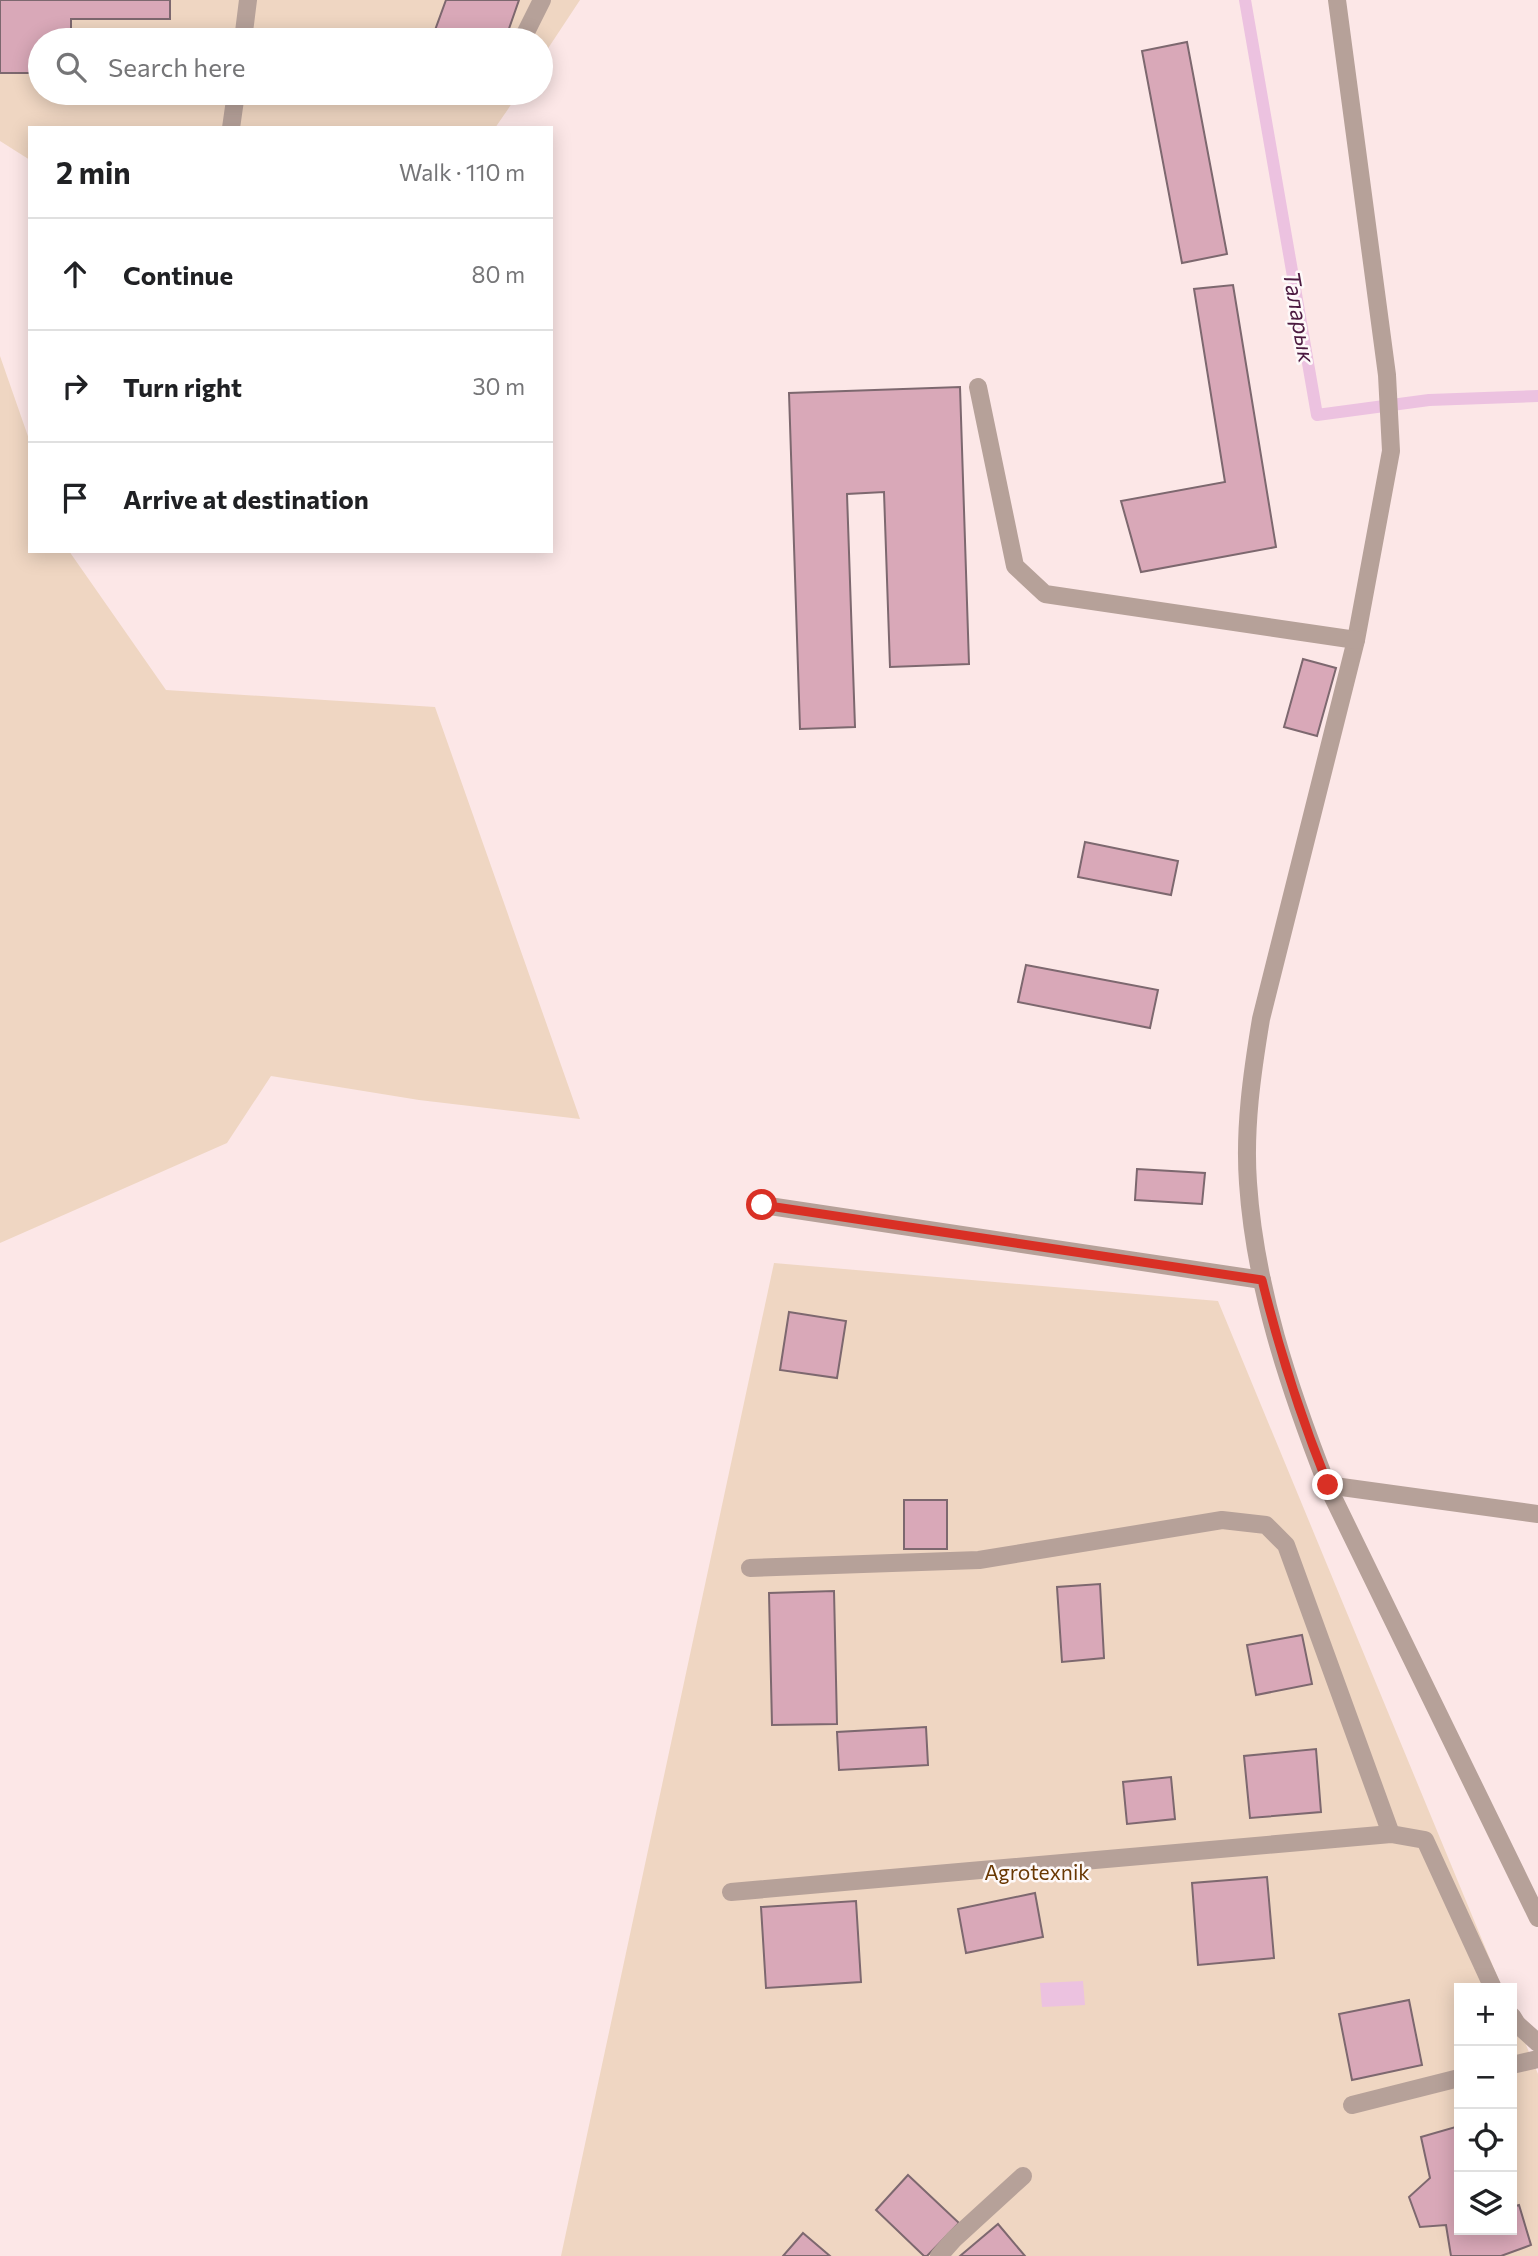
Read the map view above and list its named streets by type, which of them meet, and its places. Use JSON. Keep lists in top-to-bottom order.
{
  "water": ["Таларык"],
  "parks": ["Agrotexnik"],
  "page": {
    "search": "Search here",
    "heading": ["2 min", "Walk · 110 m"],
    "list": [
      ["Continue", "80 m"],
      ["Turn right", "30 m"],
      "Arrive at destination"
    ],
    "map_buttons": ["+", "−"]
  }
}
